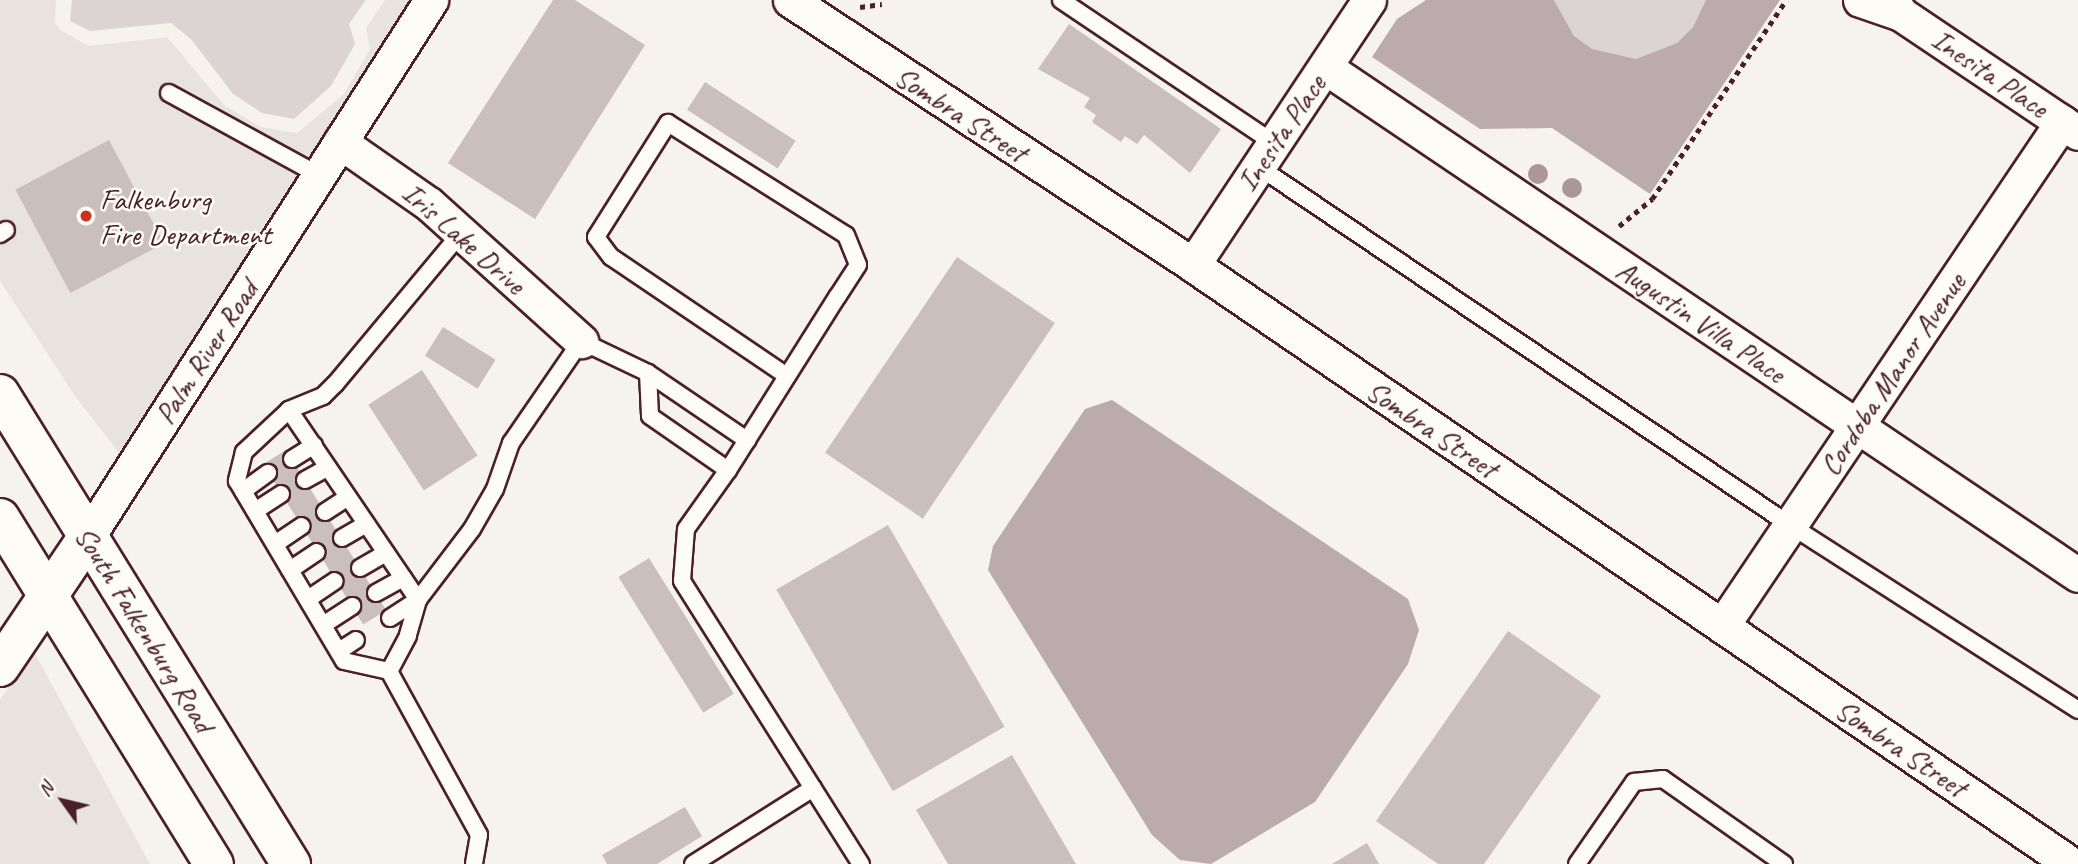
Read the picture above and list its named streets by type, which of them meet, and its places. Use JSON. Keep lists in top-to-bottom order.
{
  "streets": {
    "street": [
      "Inesita Place",
      "Sombra Street",
      "Iris Lake Drive",
      "Augustin Villa Place",
      "Palm River Road",
      "Cordoba Manor Avenue",
      "South Falkenburg Road"
    ]
  },
  "crossings": [
    ["Inesita Place", "Sombra Street"],
    ["Inesita Place", "Augustin Villa Place"],
    ["Inesita Place", "Cordoba Manor Avenue"],
    ["Sombra Street", "Cordoba Manor Avenue"],
    ["Iris Lake Drive", "Palm River Road"],
    ["Augustin Villa Place", "Cordoba Manor Avenue"],
    ["Palm River Road", "South Falkenburg Road"]
  ],
  "places": ["Falkenburg Fire Department"],
  "north": "top left"
}
